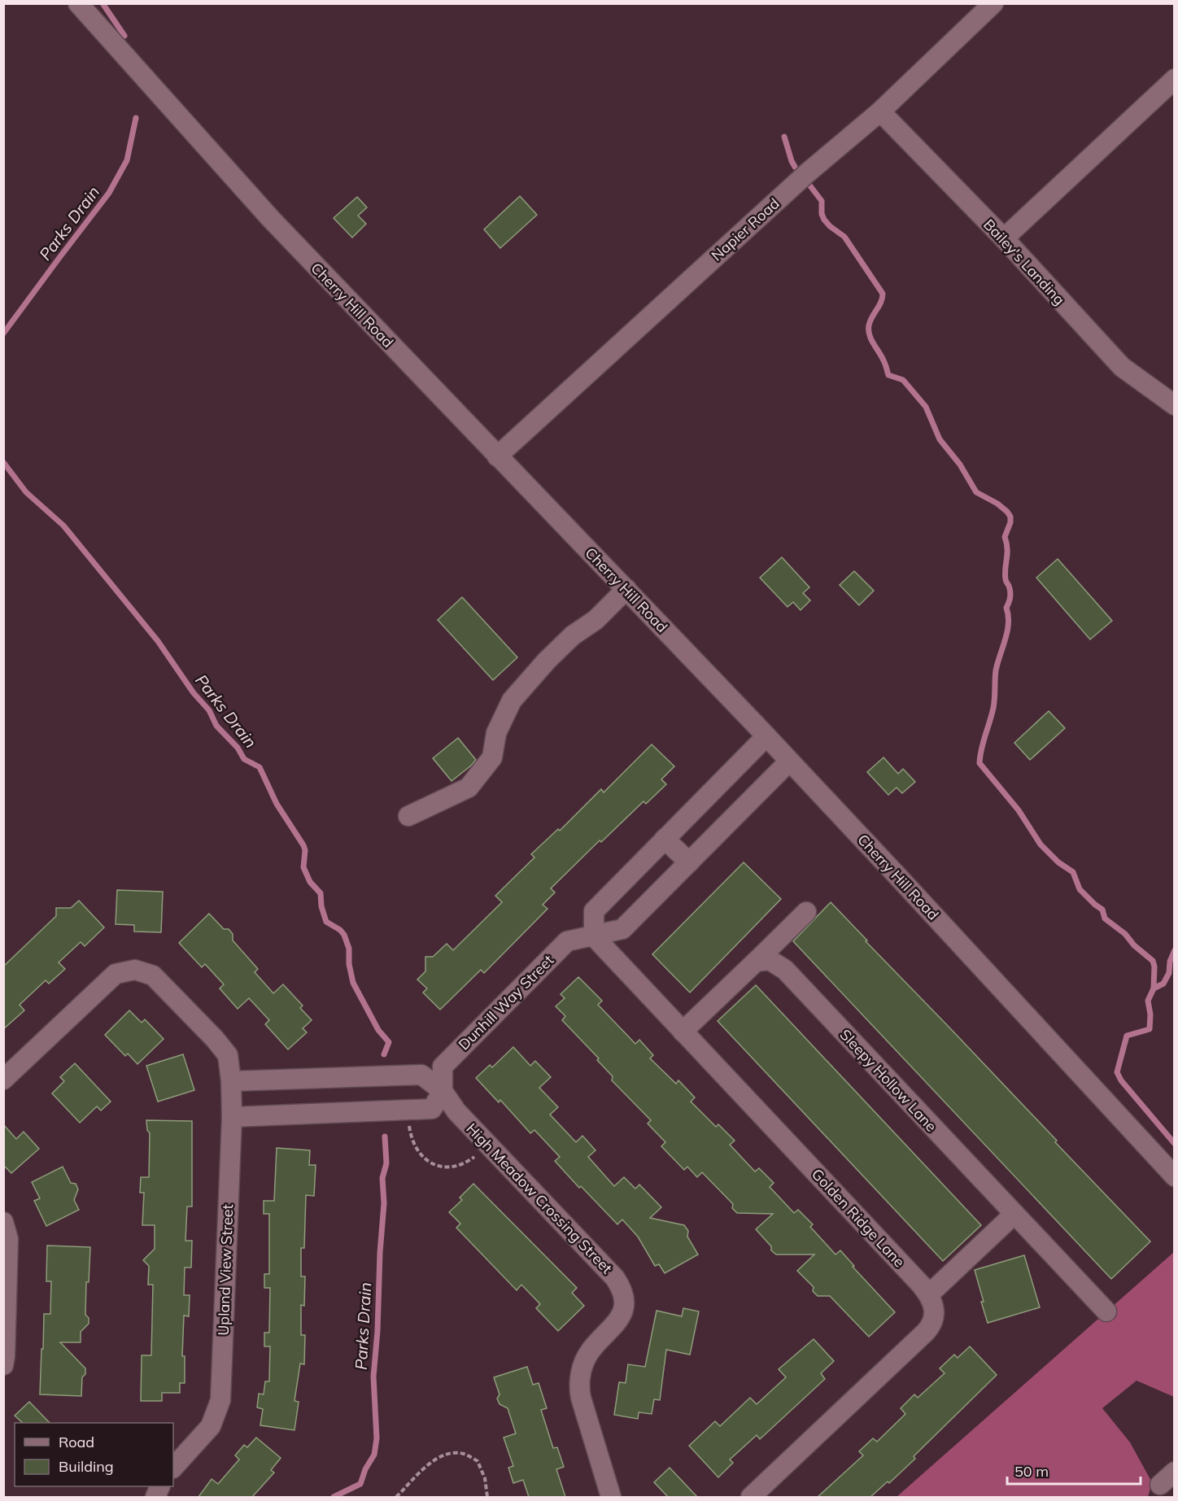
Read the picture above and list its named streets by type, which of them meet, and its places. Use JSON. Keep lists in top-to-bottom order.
{
  "streets": {
    "street": [
      "Napier Road",
      "Bailey's Landing",
      "Cherry Hill Road",
      "Dunhill Way Street",
      "Sleepy Hollow Lane",
      "High Meadow Crossing Street",
      "Golden Ridge Lane",
      "Upland View Street"
    ]
  },
  "crossings": [
    ["Napier Road", "Bailey's Landing"],
    ["Napier Road", "Cherry Hill Road"],
    ["Cherry Hill Road", "Dunhill Way Street"],
    ["Dunhill Way Street", "High Meadow Crossing Street"],
    ["Dunhill Way Street", "Golden Ridge Lane"]
  ],
  "water": ["Parks Drain"],
  "legend": ["Road", "Building"],
  "scale_bar": "50 m"
}
